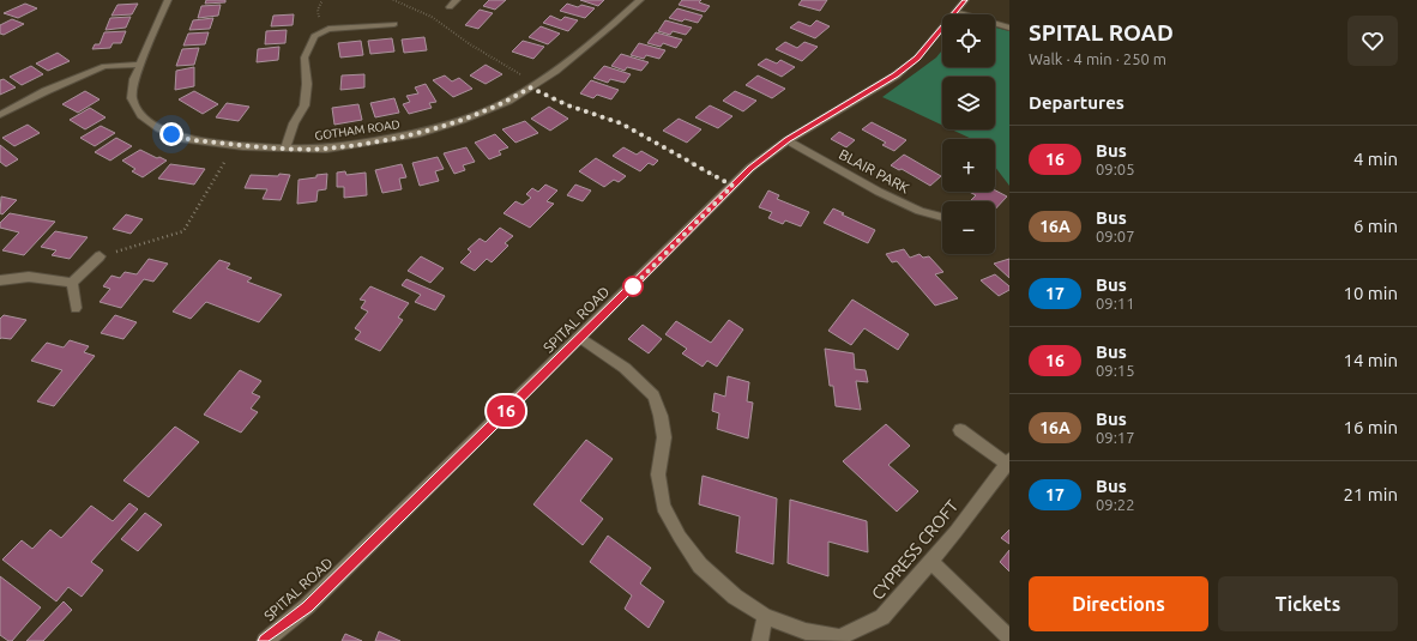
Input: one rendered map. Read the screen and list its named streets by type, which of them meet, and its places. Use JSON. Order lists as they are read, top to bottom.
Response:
{
  "streets": {
    "street": [
      "GOTHAM ROAD",
      "BLAIR PARK",
      "SPITAL ROAD",
      "CYPRESS CROFT"
    ]
  },
  "crossings": [
    ["BLAIR PARK", "SPITAL ROAD"],
    ["SPITAL ROAD", "CYPRESS CROFT"]
  ],
  "lines": ["bus line 16"],
  "page": {
    "on_map": "16",
    "heading": [
      ["SPITAL ROAD", "Walk · 4 min · 250 m"],
      "Departures"
    ],
    "map_buttons": ["+", "−"],
    "list": [
      {
        "mark": "16",
        "name": "Bus",
        "note": "09:05",
        "value": "4 min"
      },
      {
        "mark": "16A",
        "name": "Bus",
        "note": "09:07",
        "value": "6 min"
      },
      {
        "mark": "17",
        "name": "Bus",
        "note": "09:11",
        "value": "10 min"
      },
      {
        "mark": "16",
        "name": "Bus",
        "note": "09:15",
        "value": "14 min"
      },
      {
        "mark": "16A",
        "name": "Bus",
        "note": "09:17",
        "value": "16 min"
      },
      {
        "mark": "17",
        "name": "Bus",
        "note": "09:22",
        "value": "21 min"
      }
    ],
    "buttons": ["Directions", "Tickets"]
  }
}
